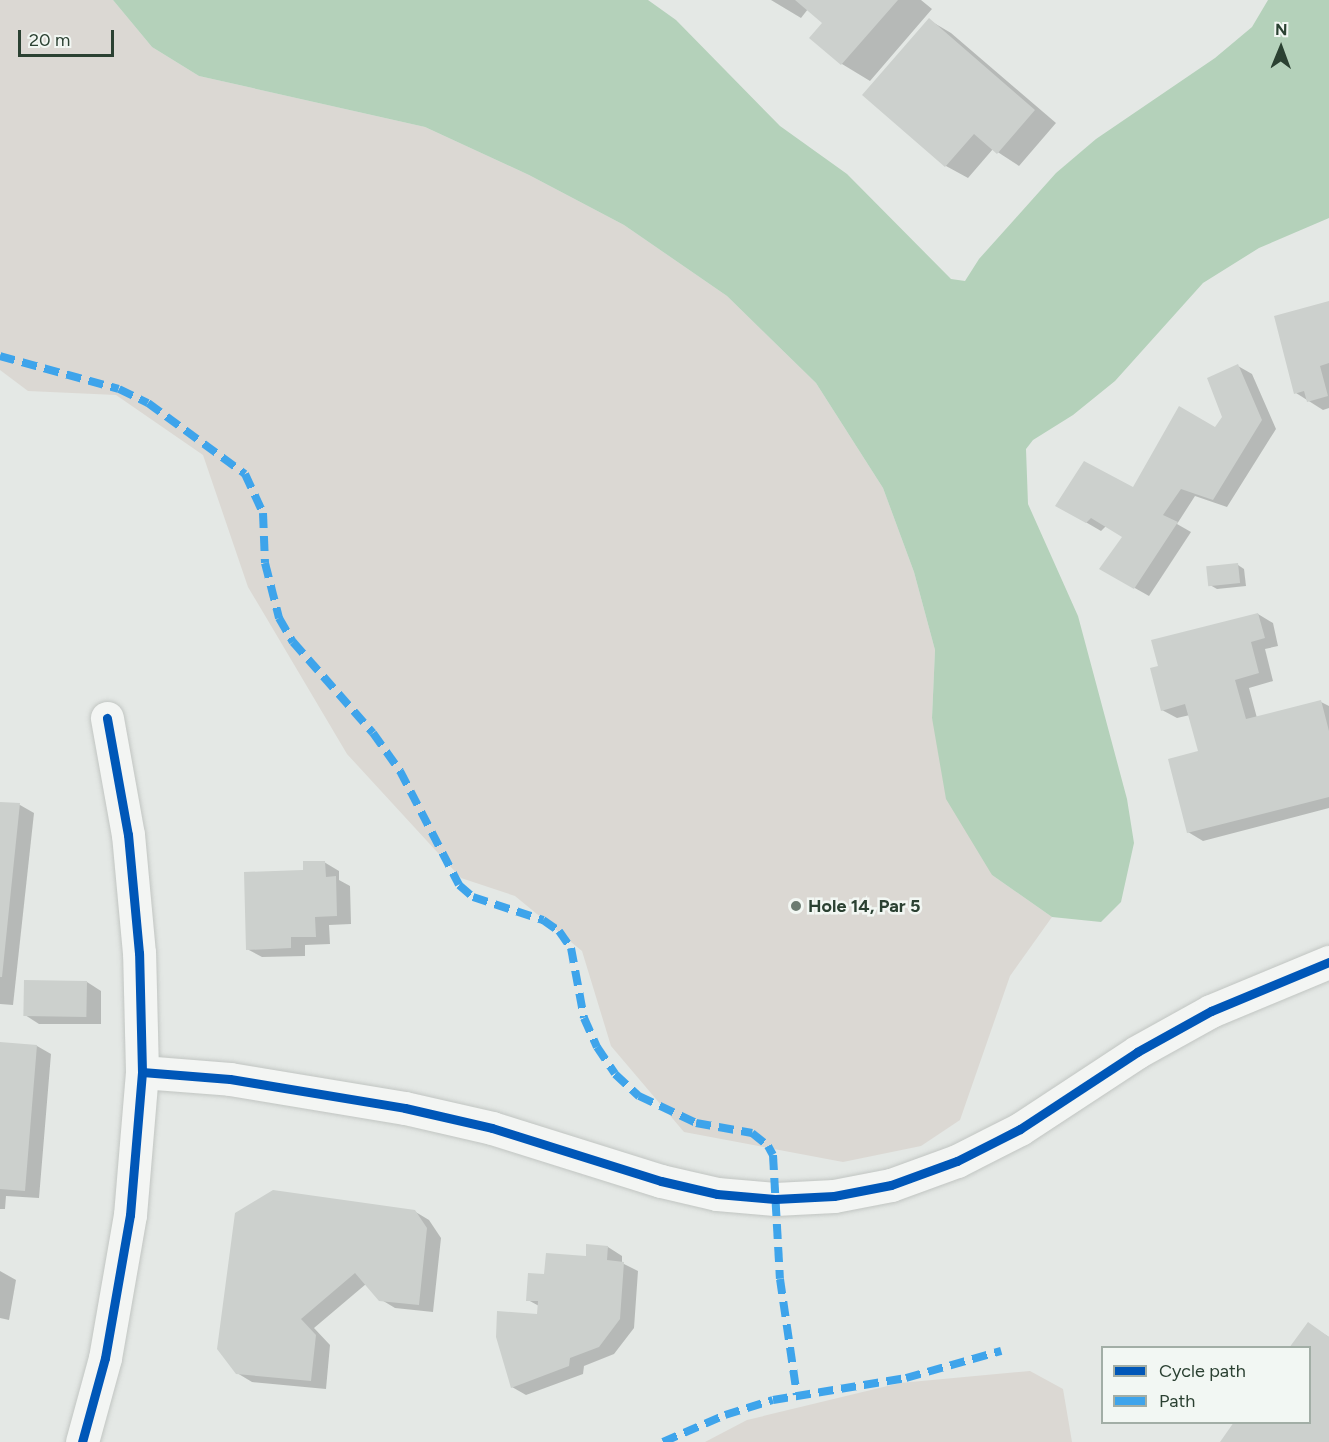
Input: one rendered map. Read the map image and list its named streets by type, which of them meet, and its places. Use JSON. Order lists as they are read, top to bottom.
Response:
{
  "places": ["Hole 14, Par 5"],
  "legend": ["Cycle path", "Path"],
  "scale_bar": "20 m",
  "north": "top"
}
